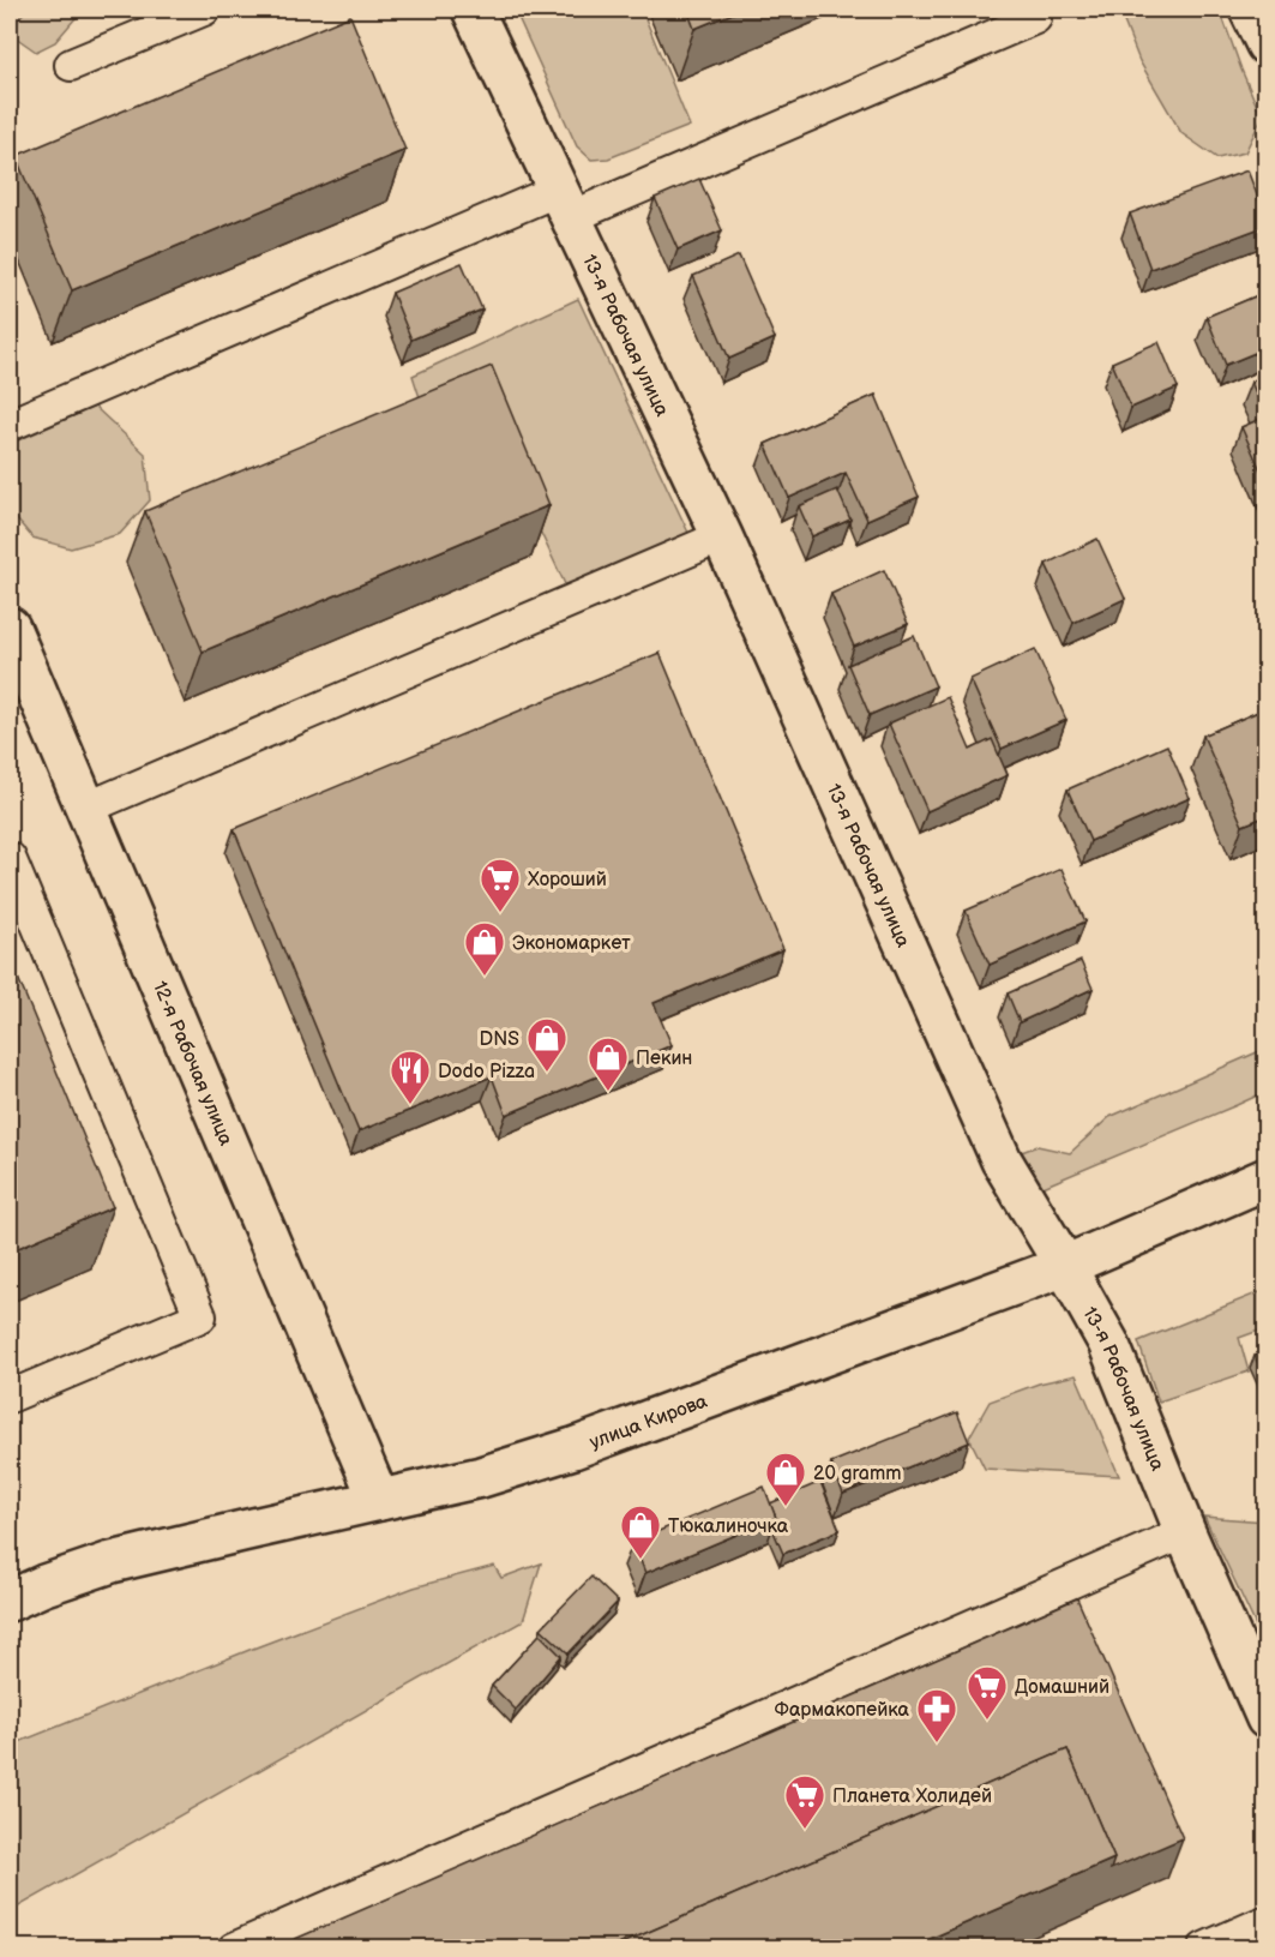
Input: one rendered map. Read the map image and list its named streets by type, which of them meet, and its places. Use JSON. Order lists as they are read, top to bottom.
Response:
{
  "streets": {
    "street": ["13-я Рабочая улица", "12-я Рабочая улица", "улица Кирова"]
  },
  "crossings": [
    ["13-я Рабочая улица", "улица Кирова"],
    ["12-я Рабочая улица", "улица Кирова"]
  ],
  "places": {
    "supermarket": ["Хороший", "Домашний", "Планета Холидей"],
    "shop": [
      "Экономаркет",
      "DNS",
      "Пекин",
      "20 gramm",
      "Тюкалиночка"
    ],
    "restaurant": ["Dodo Pizza"],
    "pharmacy": ["Фармакопейка"]
  }
}
